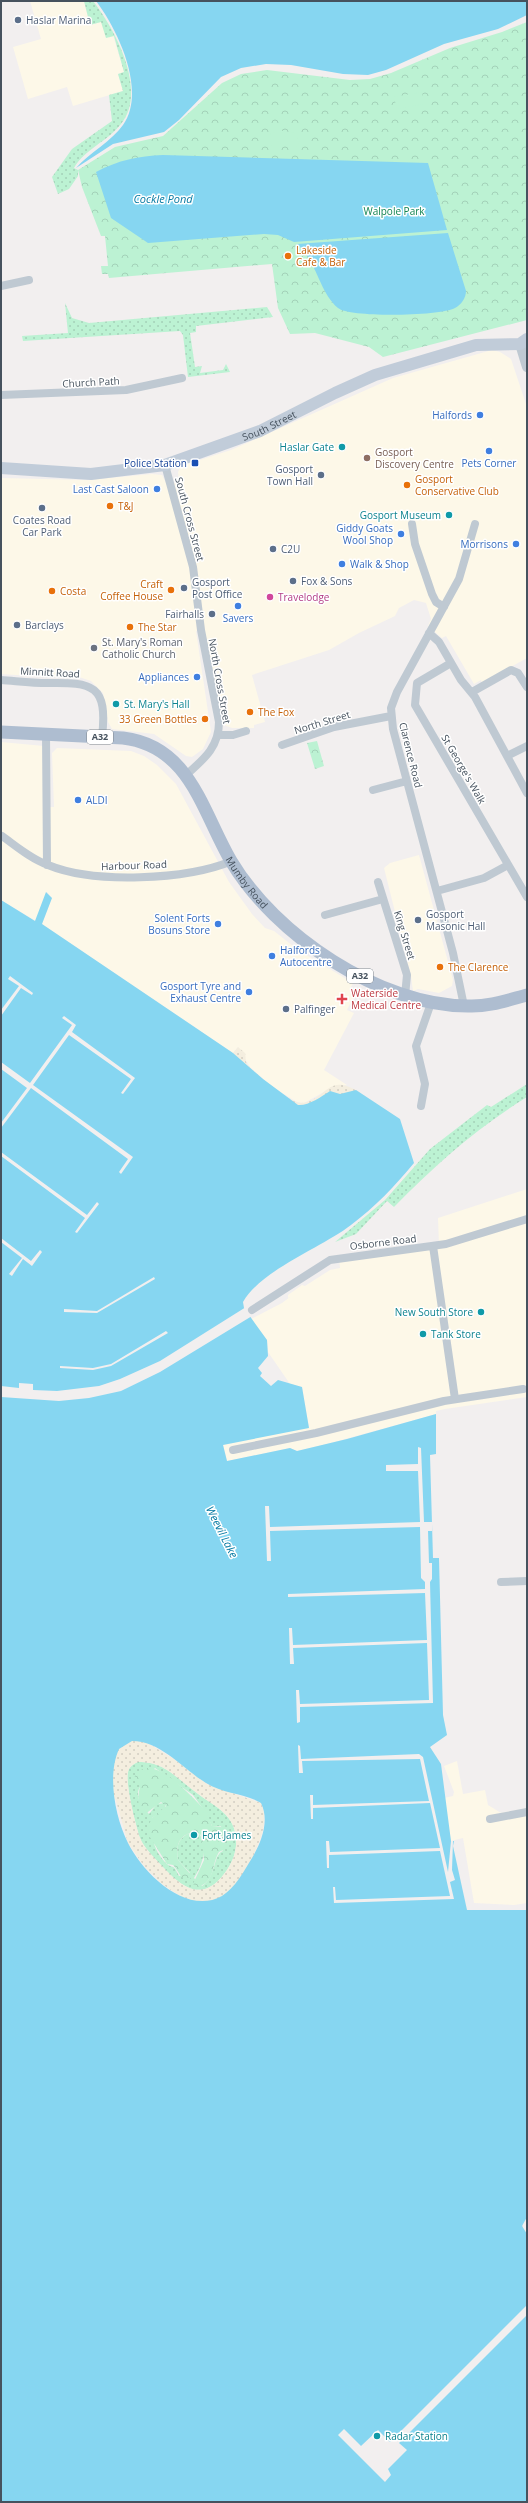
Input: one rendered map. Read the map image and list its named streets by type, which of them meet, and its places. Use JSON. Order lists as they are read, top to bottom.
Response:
{
  "streets": {
    "main road": ["South Street", "A32", "Mumby Road"],
    "street": [
      "Church Path",
      "South Cross Street",
      "Minnitt Road",
      "North Cross Street",
      "North Street",
      "Clarence Road",
      "St George's Walk",
      "Harbour Road",
      "King Street",
      "Osborne Road"
    ]
  },
  "crossings": [
    ["South Street", "South Cross Street"],
    ["South Cross Street", "North Cross Street"],
    ["Minnitt Road", "Mumby Road"],
    ["North Cross Street", "Mumby Road"],
    ["North Street", "Clarence Road"],
    ["Clarence Road", "Mumby Road"],
    ["Harbour Road", "Mumby Road"],
    ["Mumby Road", "King Street"]
  ],
  "water": ["Cockle Pond", "Weevil Lake"],
  "parks": ["Walpole Park"],
  "places": {
    "other": [
      "Haslar Marina",
      "Lakeside Cafe & Bar",
      "Halfords",
      "Haslar Gate",
      "Pets Corner",
      "Gosport Discovery Centre",
      "Gosport Town Hall",
      "Gosport Conservative Club",
      "Last Cast Saloon",
      "T&J",
      "Coates Road Car Park",
      "Gosport Museum",
      "Giddy Goats Wool Shop",
      "Morrisons",
      "C2U",
      "Walk & Shop",
      "Fox & Sons",
      "Gosport Post Office",
      "Craft Coffee House",
      "Costa",
      "Travelodge",
      "Savers",
      "Fairhalls",
      "Barclays",
      "The Star",
      "St. Mary's Roman Catholic Church",
      "Appliances",
      "St. Mary's Hall",
      "The Fox",
      "33 Green Bottles",
      "ALDI",
      "Gosport Masonic Hall",
      "Solent Forts Bosuns Store",
      "Halfords Autocentre",
      "The Clarence",
      "Gosport Tyre and Exhaust Centre",
      "Palfinger",
      "New South Store",
      "Tank Store",
      "Fort James",
      "Radar Station"
    ],
    "transit": ["Police Station"],
    "health": ["Waterside Medical Centre"]
  }
}
